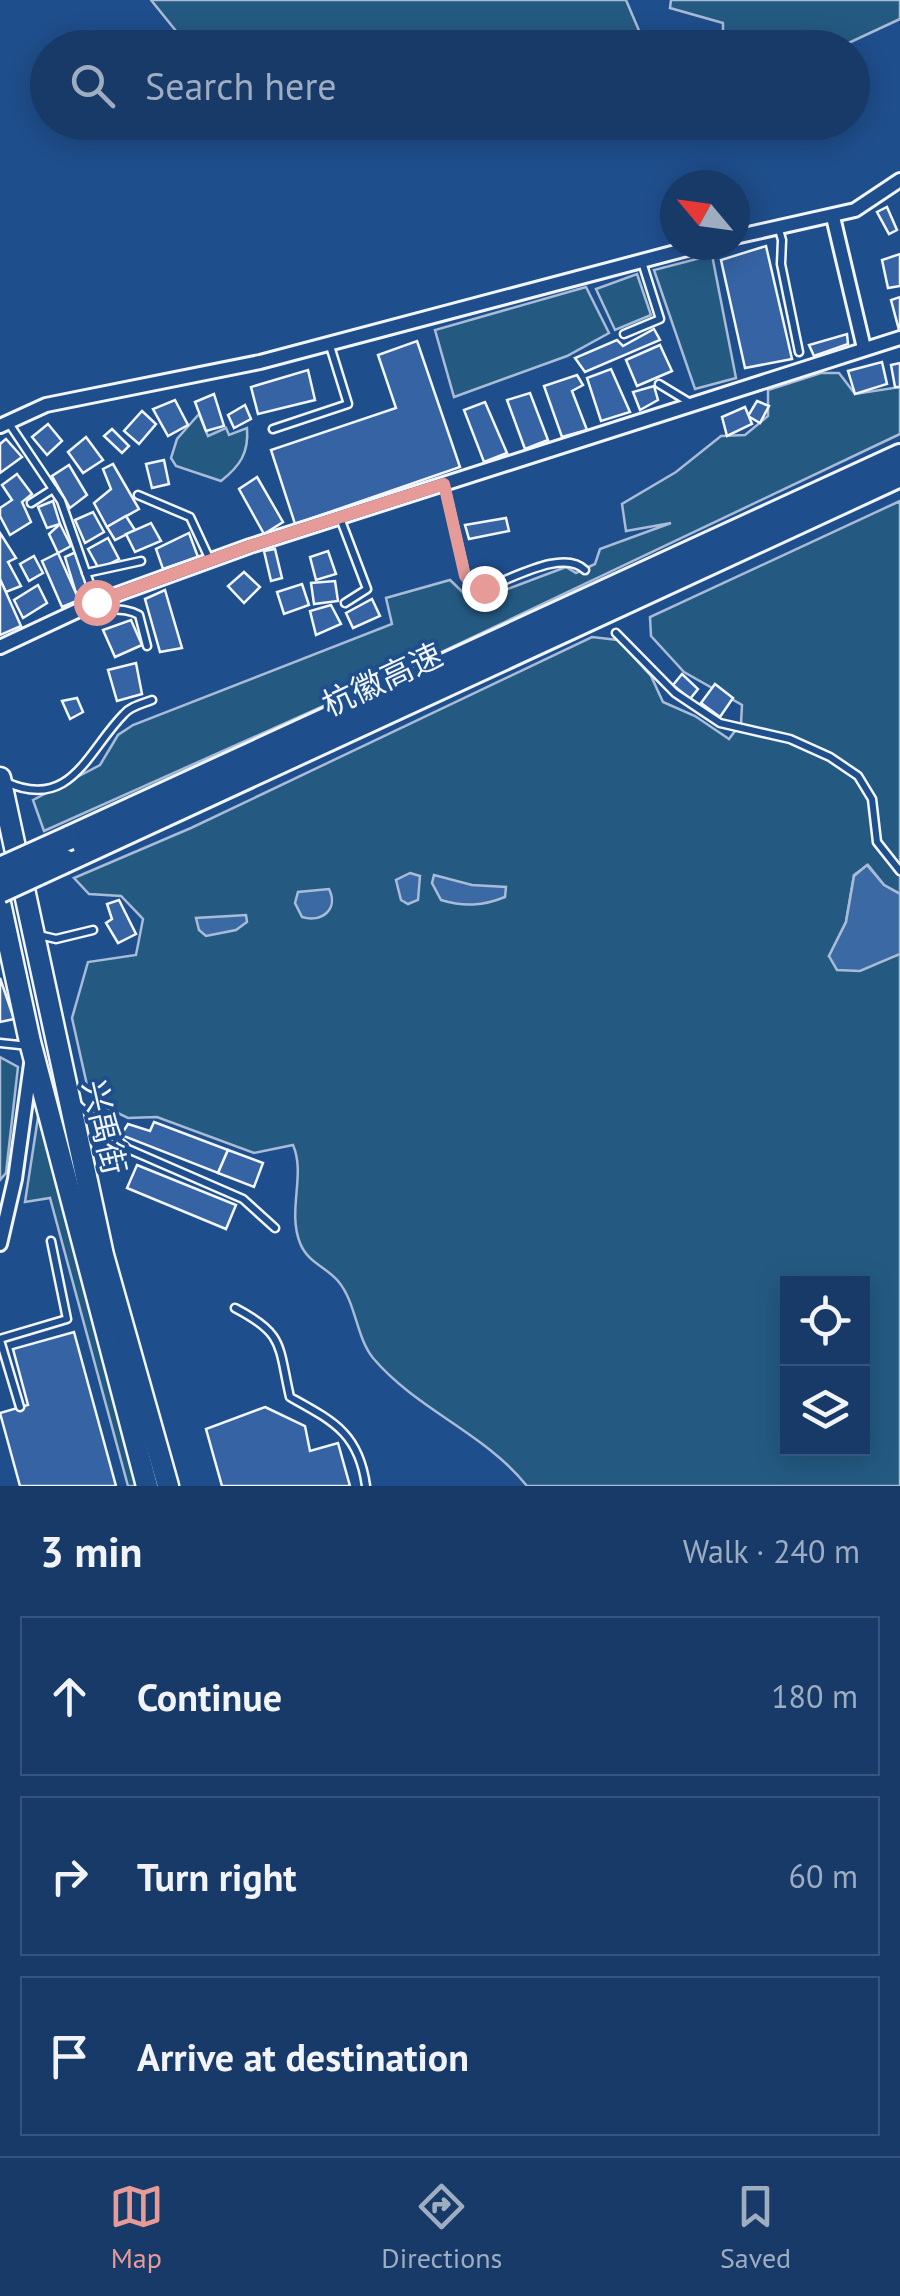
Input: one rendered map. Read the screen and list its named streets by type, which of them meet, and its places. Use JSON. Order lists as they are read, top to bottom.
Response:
{
  "streets": {
    "highway": ["杭徽高速"],
    "main road": ["兴禹街"]
  },
  "north": "top left",
  "page": {
    "search": "Search here",
    "heading": ["3 min", "Walk · 240 m"],
    "list": [
      ["Continue", "180 m"],
      ["Turn right", "60 m"],
      "Arrive at destination"
    ],
    "nav": ["Map", "Directions", "Saved"]
  }
}
